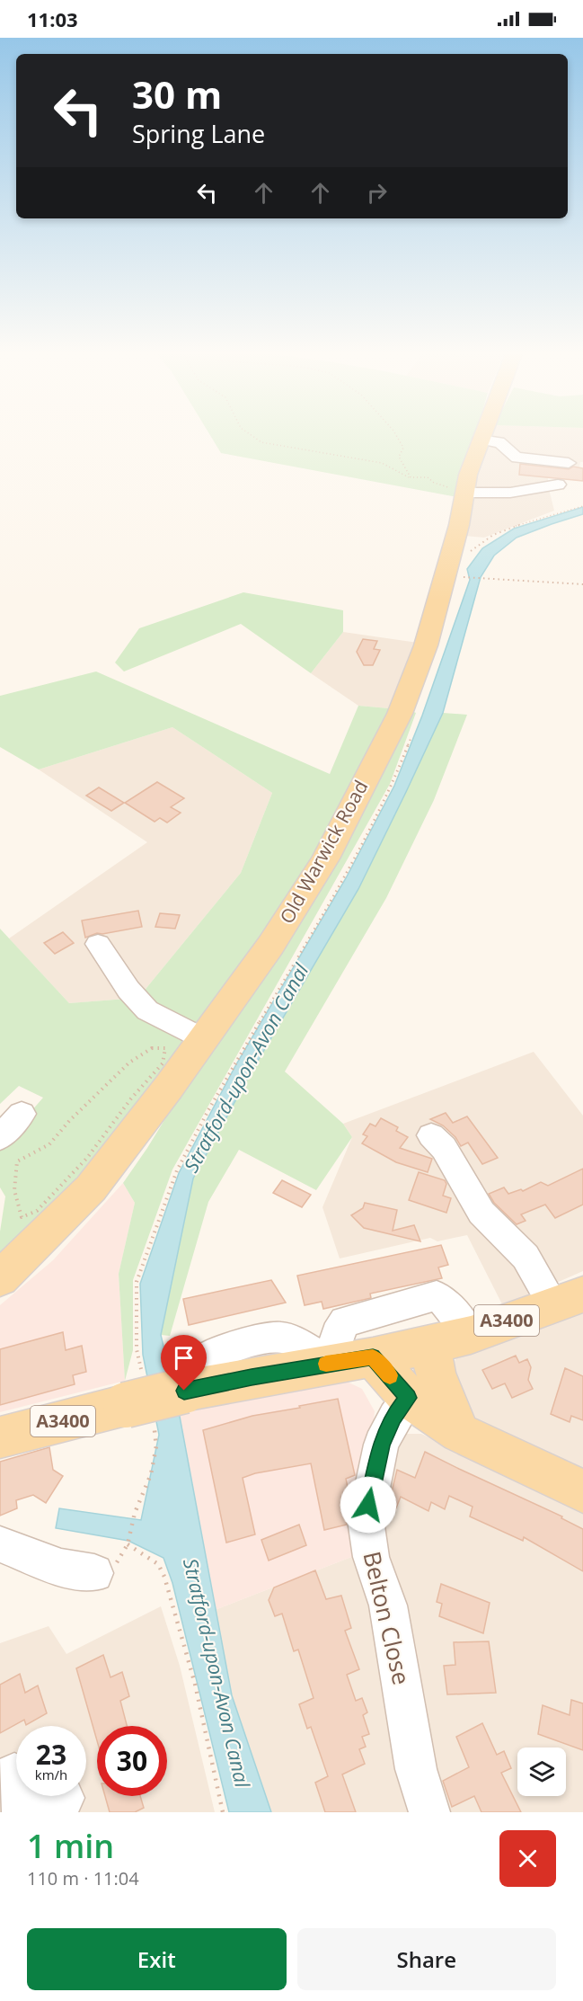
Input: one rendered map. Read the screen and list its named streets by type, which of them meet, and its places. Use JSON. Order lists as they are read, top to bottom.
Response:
{
  "streets": {
    "main road": ["Old Warwick Road", "A3400"],
    "street": ["Belton Close"]
  },
  "water": ["Stratford-upon-Avon Canal"],
  "page": {
    "status": "11:03",
    "turn": ["30 m", "Spring Lane"],
    "speed": "23 km/h",
    "limit": "30",
    "heading": ["1 min", "110 m · 11:04"],
    "buttons": ["Exit", "Share"]
  }
}
